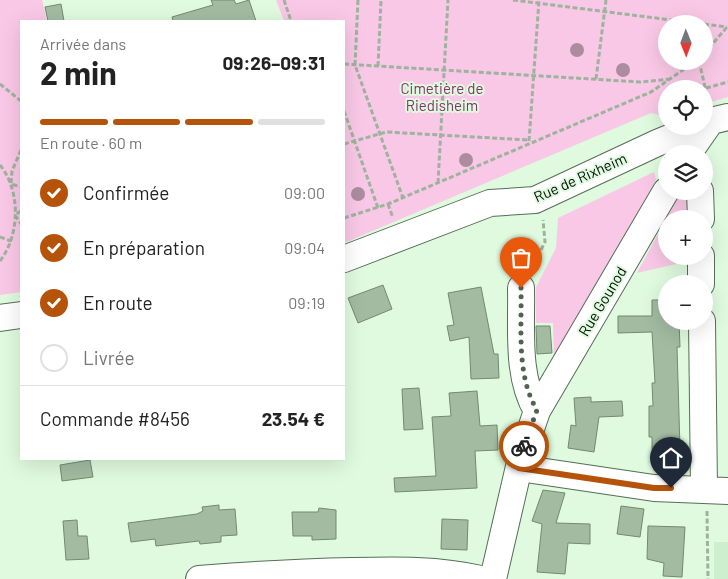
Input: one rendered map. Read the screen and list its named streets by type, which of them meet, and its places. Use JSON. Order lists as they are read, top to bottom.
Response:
{
  "streets": {
    "street": ["Rue de Rixheim", "Rue Gounod"]
  },
  "parks": ["Cimetière de Riedisheim"],
  "north": "bottom",
  "page": {
    "map_buttons": ["+", "−"],
    "heading": ["2 min", "Arrivée dans", "09:26–09:31"],
    "panel": ["Commande #8456", "23.54 €"],
    "bar": "En route · 60 m",
    "list": [
      ["Confirmée", "09:00"],
      ["En préparation", "09:04"],
      ["En route", "09:19"],
      "Livrée"
    ]
  }
}
